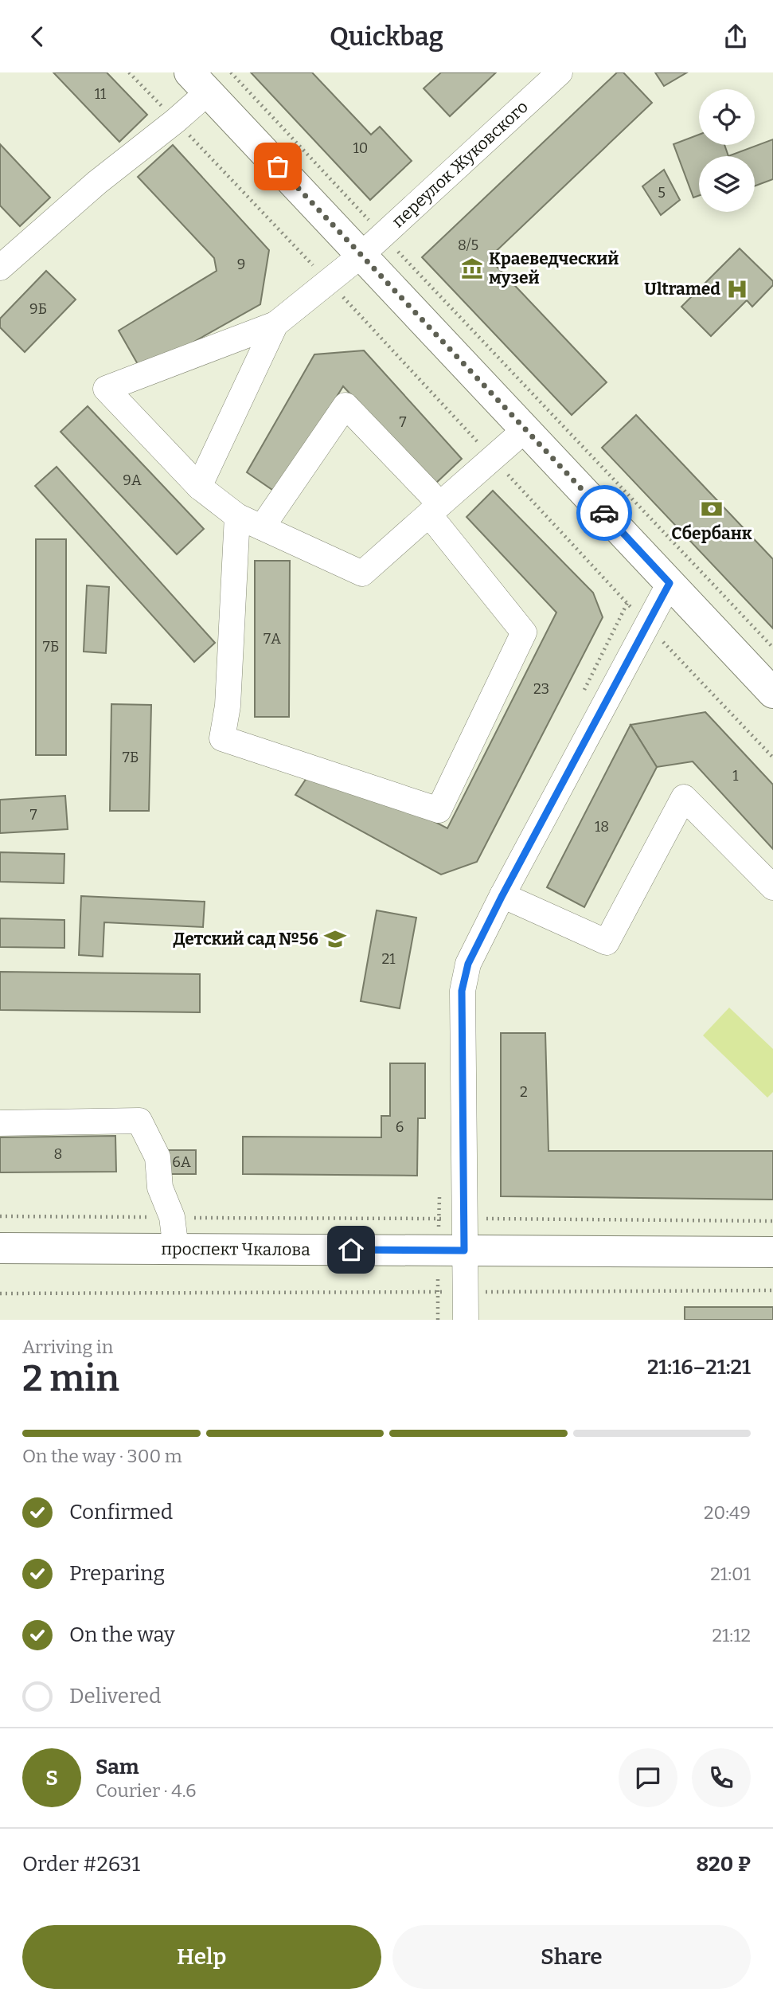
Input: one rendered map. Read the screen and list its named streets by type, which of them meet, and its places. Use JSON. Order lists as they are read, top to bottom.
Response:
{
  "streets": {
    "main road": ["проспект Чкалова"],
    "street": ["переулок Жуковского"]
  },
  "places": {
    "museum": ["Краеведческий музей"],
    "hospital": ["Ultramed"],
    "bank": ["Сбербанк"],
    "school or university": ["Детский сад №56"]
  },
  "house_numbers": [
    "11",
    "10",
    "5",
    "8/5",
    "9",
    "9Б",
    "7",
    "9А",
    "7А",
    "7Б",
    "23",
    "7Б",
    "1",
    "7",
    "18",
    "21",
    "2",
    "6",
    "8",
    "6А"
  ],
  "page": {
    "header": "Quickbag",
    "heading": ["2 min", "Arriving in", "21:16–21:21"],
    "panel": [
      "Sam",
      "Courier · 4.6",
      "Order #2631",
      "820 ₽"
    ],
    "bar": "On the way · 300 m",
    "list": [
      ["Confirmed", "20:49"],
      ["Preparing", "21:01"],
      ["On the way", "21:12"],
      "Delivered"
    ],
    "round": "S",
    "buttons": ["Help", "Share"]
  }
}
